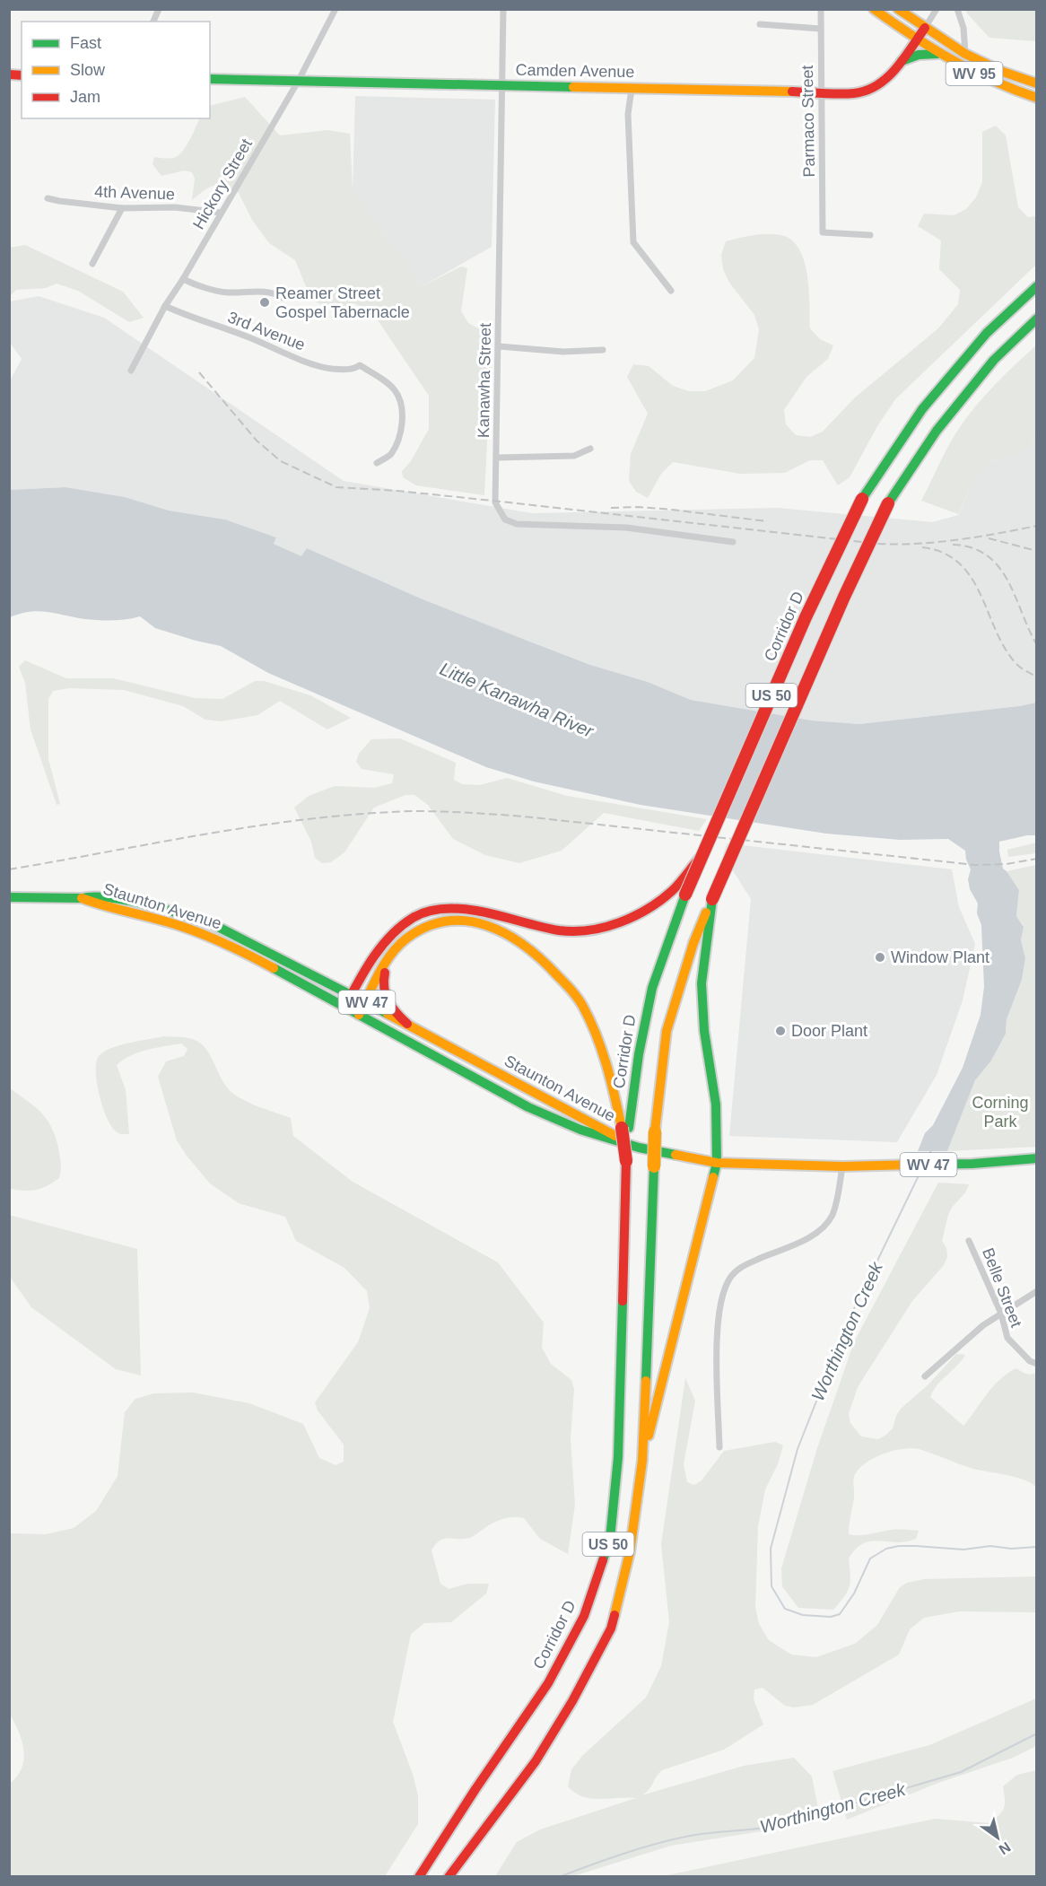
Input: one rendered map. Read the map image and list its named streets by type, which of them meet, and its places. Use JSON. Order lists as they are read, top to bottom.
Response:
{
  "streets": {
    "main road": [
      "Camden Avenue",
      "WV 95",
      "Corridor D",
      "US 50",
      "Staunton Avenue",
      "WV 47"
    ],
    "street": [
      "Parmaco Street",
      "Hickory Street",
      "4th Avenue",
      "3rd Avenue",
      "Kanawha Street",
      "Belle Street"
    ]
  },
  "crossings": [
    ["Camden Avenue", "WV 95"],
    ["Camden Avenue", "Parmaco Street"],
    ["Camden Avenue", "Hickory Street"],
    ["Camden Avenue", "Kanawha Street"],
    ["Hickory Street", "4th Avenue"],
    ["Hickory Street", "3rd Avenue"],
    ["Staunton Avenue", "WV 47"]
  ],
  "water": ["Little Kanawha River", "Worthington Creek"],
  "parks": ["Corning Park"],
  "places": ["Reamer Street Gospel Tabernacle", "Window Plant", "Door Plant"],
  "legend": ["Fast", "Slow", "Jam"],
  "north": "bottom right"
}
